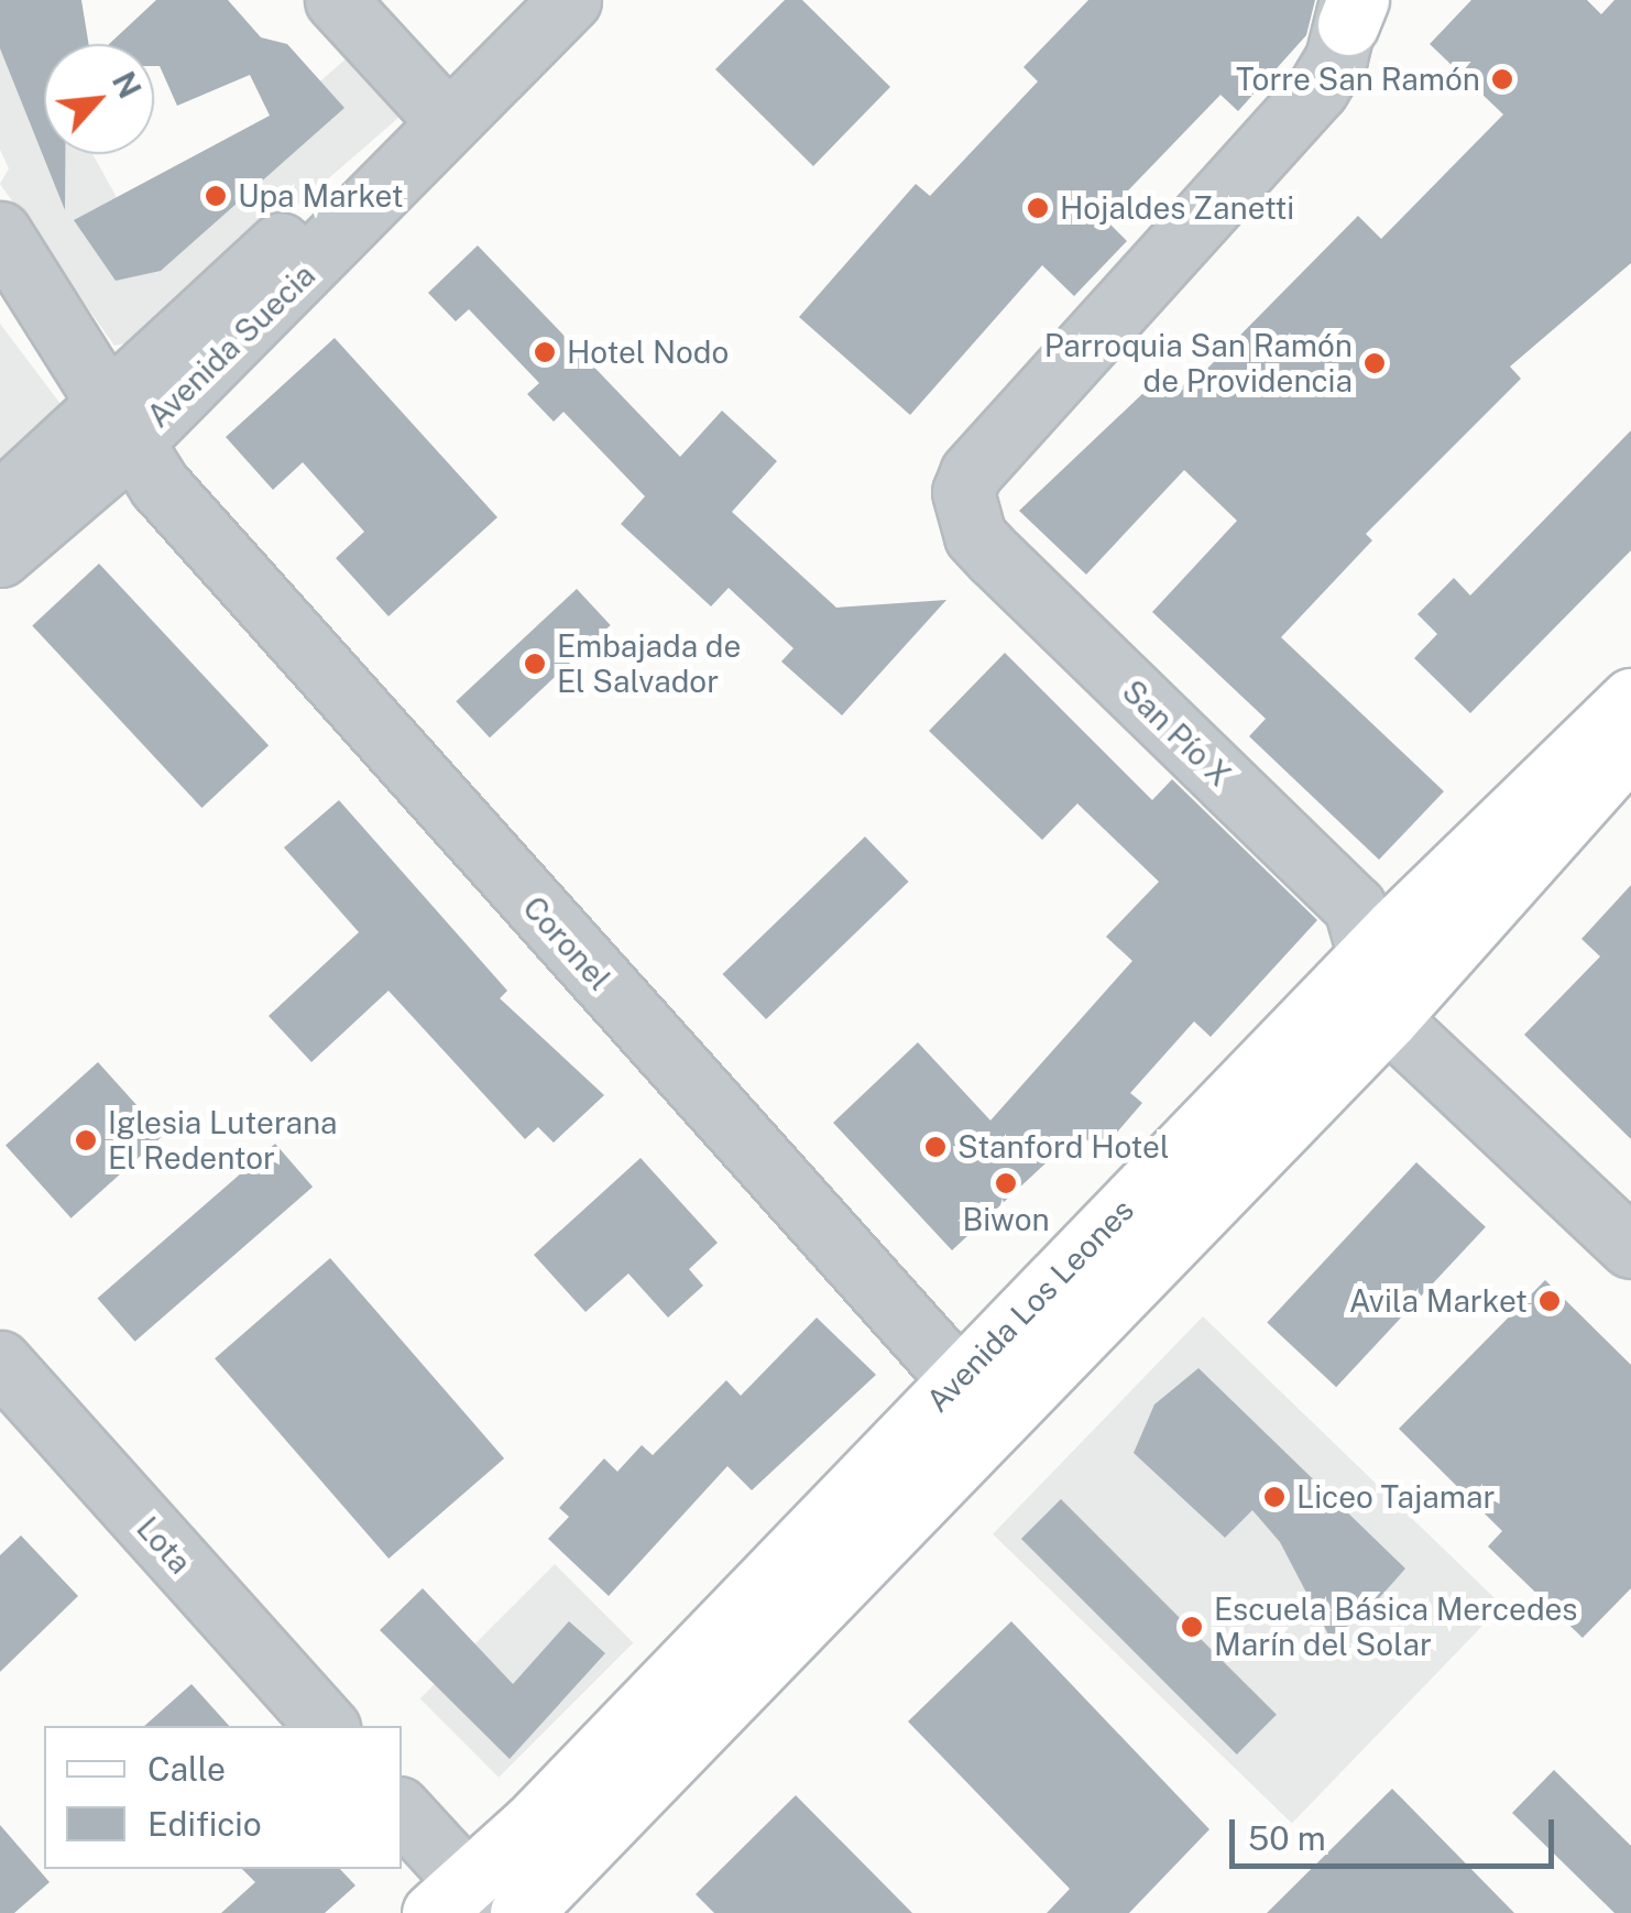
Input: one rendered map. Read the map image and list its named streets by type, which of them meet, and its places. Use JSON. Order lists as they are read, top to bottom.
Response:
{
  "streets": {
    "main road": ["Avenida Los Leones"],
    "street": [
      "Avenida Suecia",
      "San Pío X",
      "Coronel",
      "Lota"
    ]
  },
  "crossings": [
    ["Avenida Suecia", "Coronel"],
    ["San Pío X", "Avenida Los Leones"],
    ["Coronel", "Avenida Los Leones"]
  ],
  "places": [
    "Torre San Ramón",
    "Upa Market",
    "Hojaldes Zanetti",
    "Hotel Nodo",
    "Parroquia San Ramón de Providencia",
    "Embajada de El Salvador",
    "Iglesia Luterana El Redentor",
    "Stanford Hotel",
    "Biwon",
    "Avila Market",
    "Liceo Tajamar",
    "Escuela Básica Mercedes Marín del Solar"
  ],
  "legend": ["Calle", "Edificio"],
  "scale_bar": "50 m",
  "north": "top right"
}
